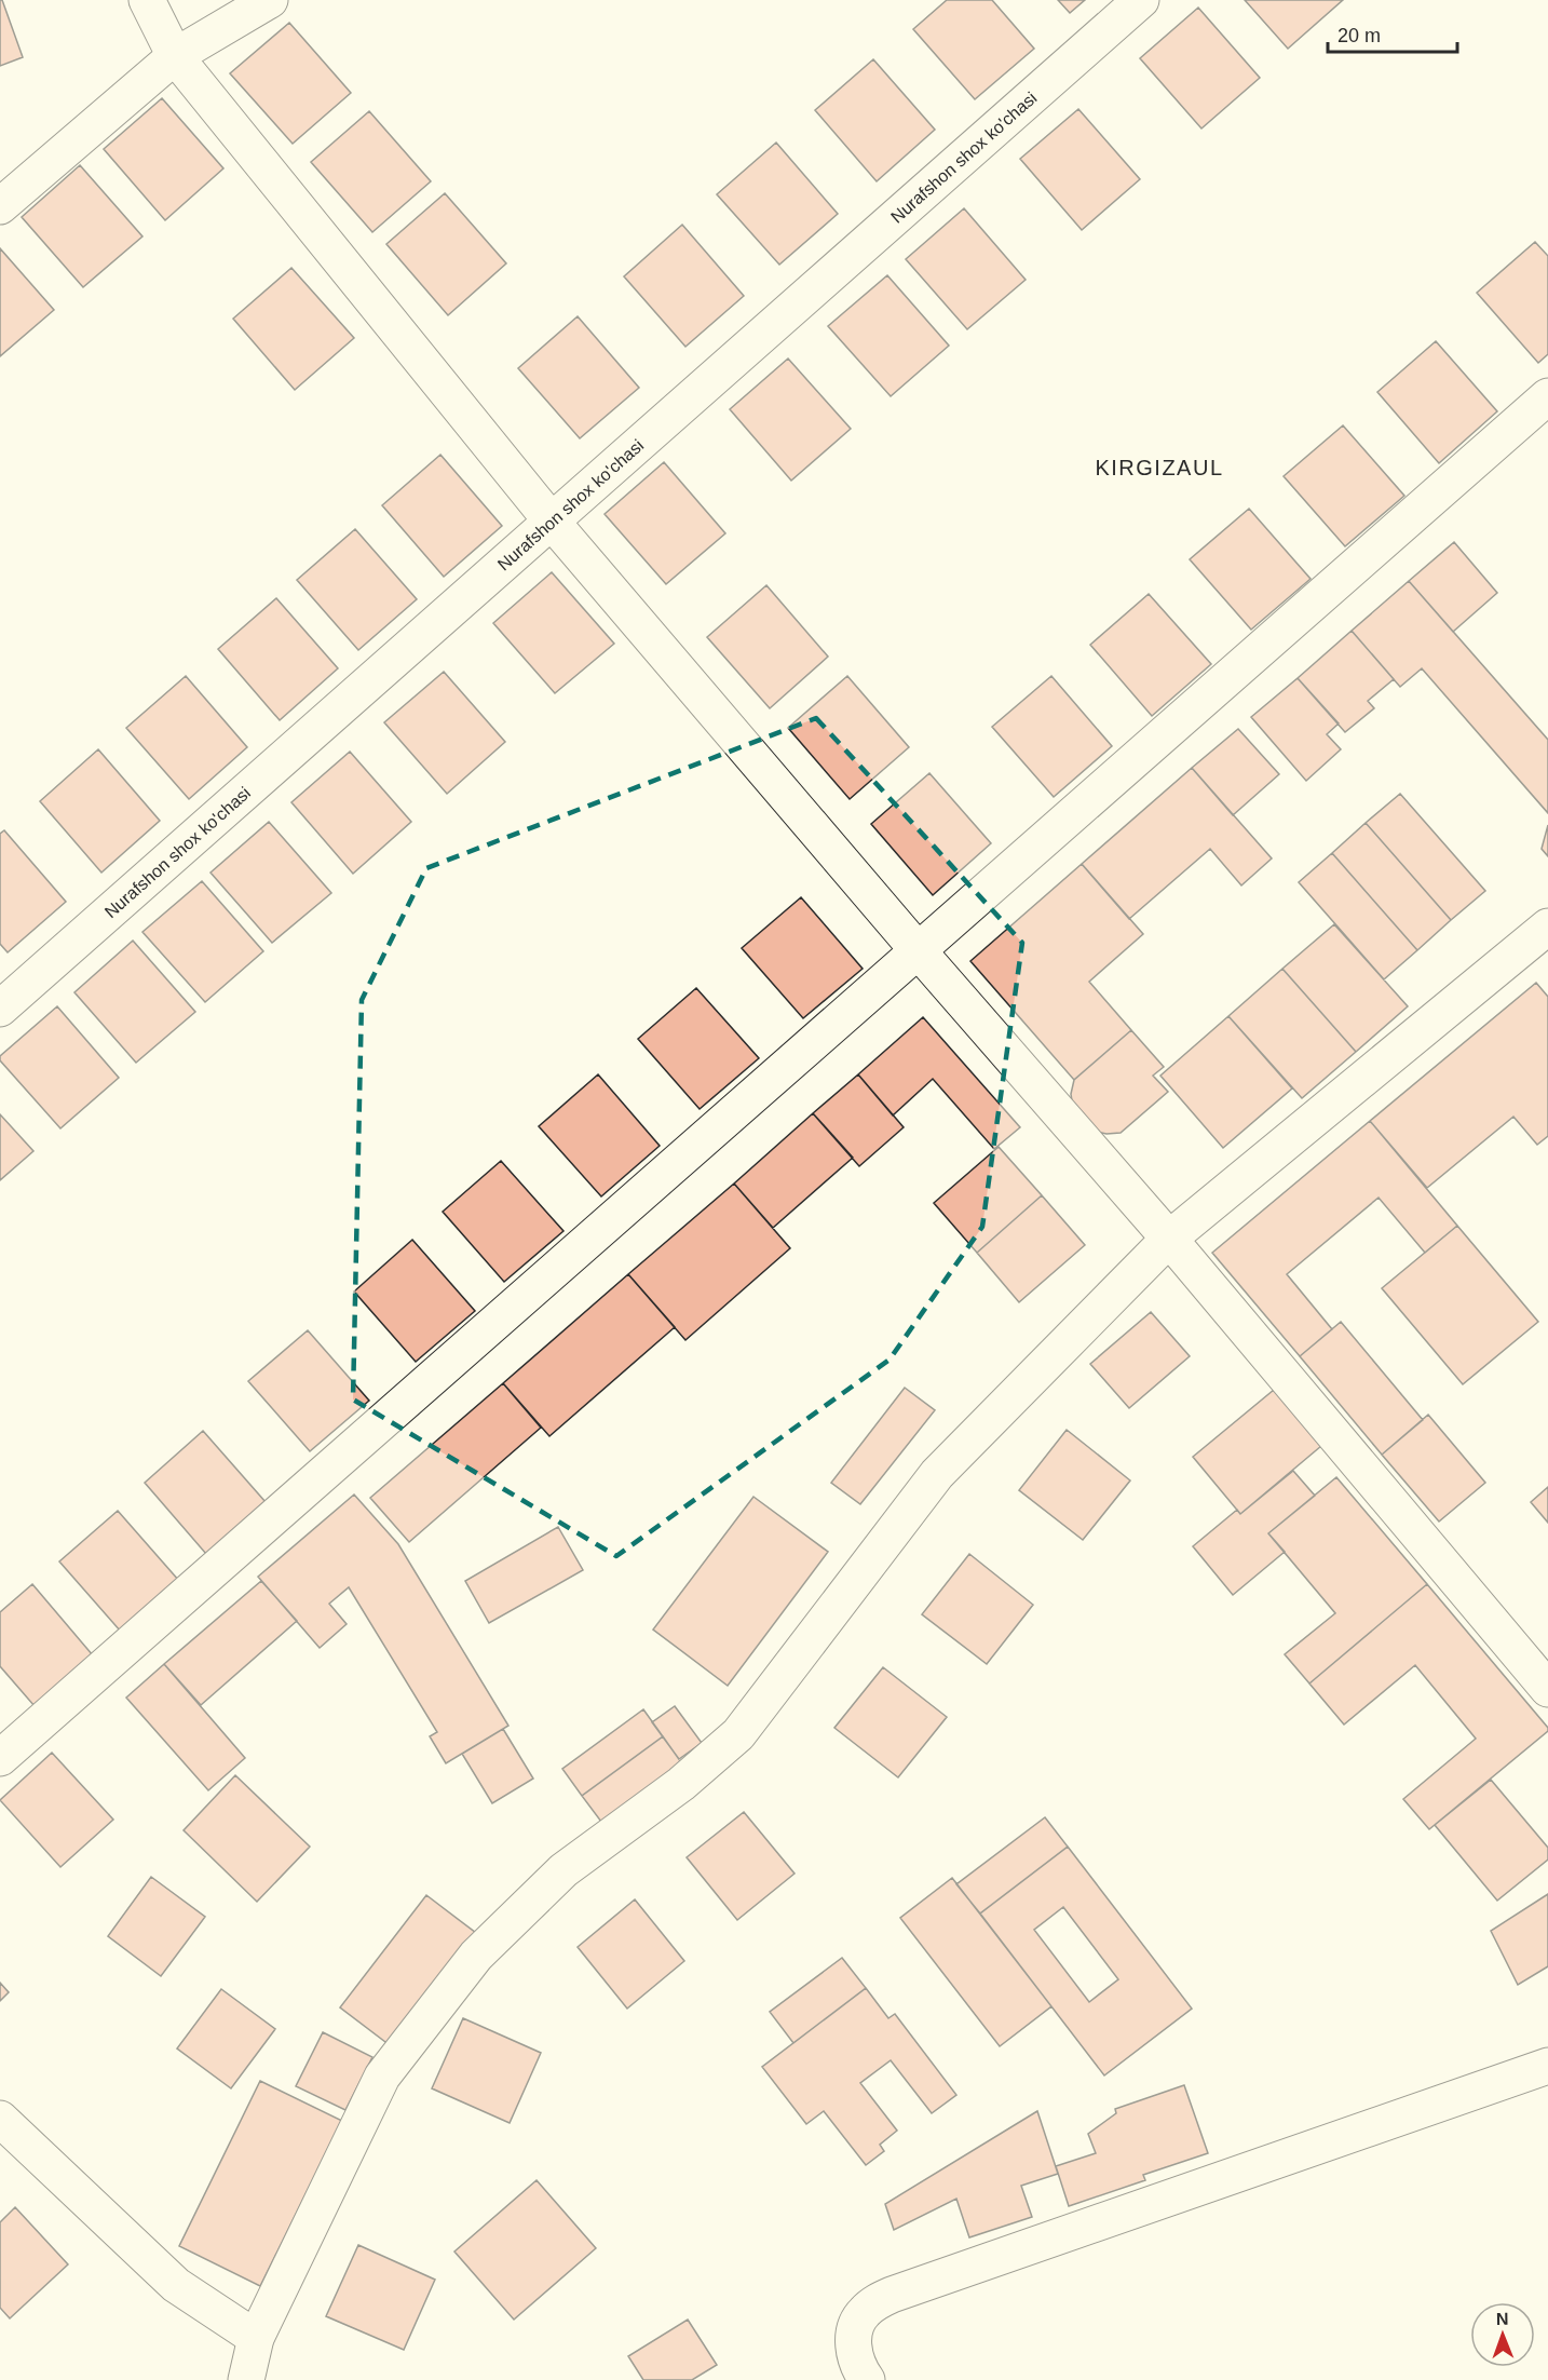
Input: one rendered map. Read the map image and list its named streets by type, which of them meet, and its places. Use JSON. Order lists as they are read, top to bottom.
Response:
{
  "streets": {
    "street": ["Nurafshon shox ko'chasi"]
  },
  "districts": ["KIRGIZAUL"],
  "scale_bar": "20 m",
  "north": "top"
}
